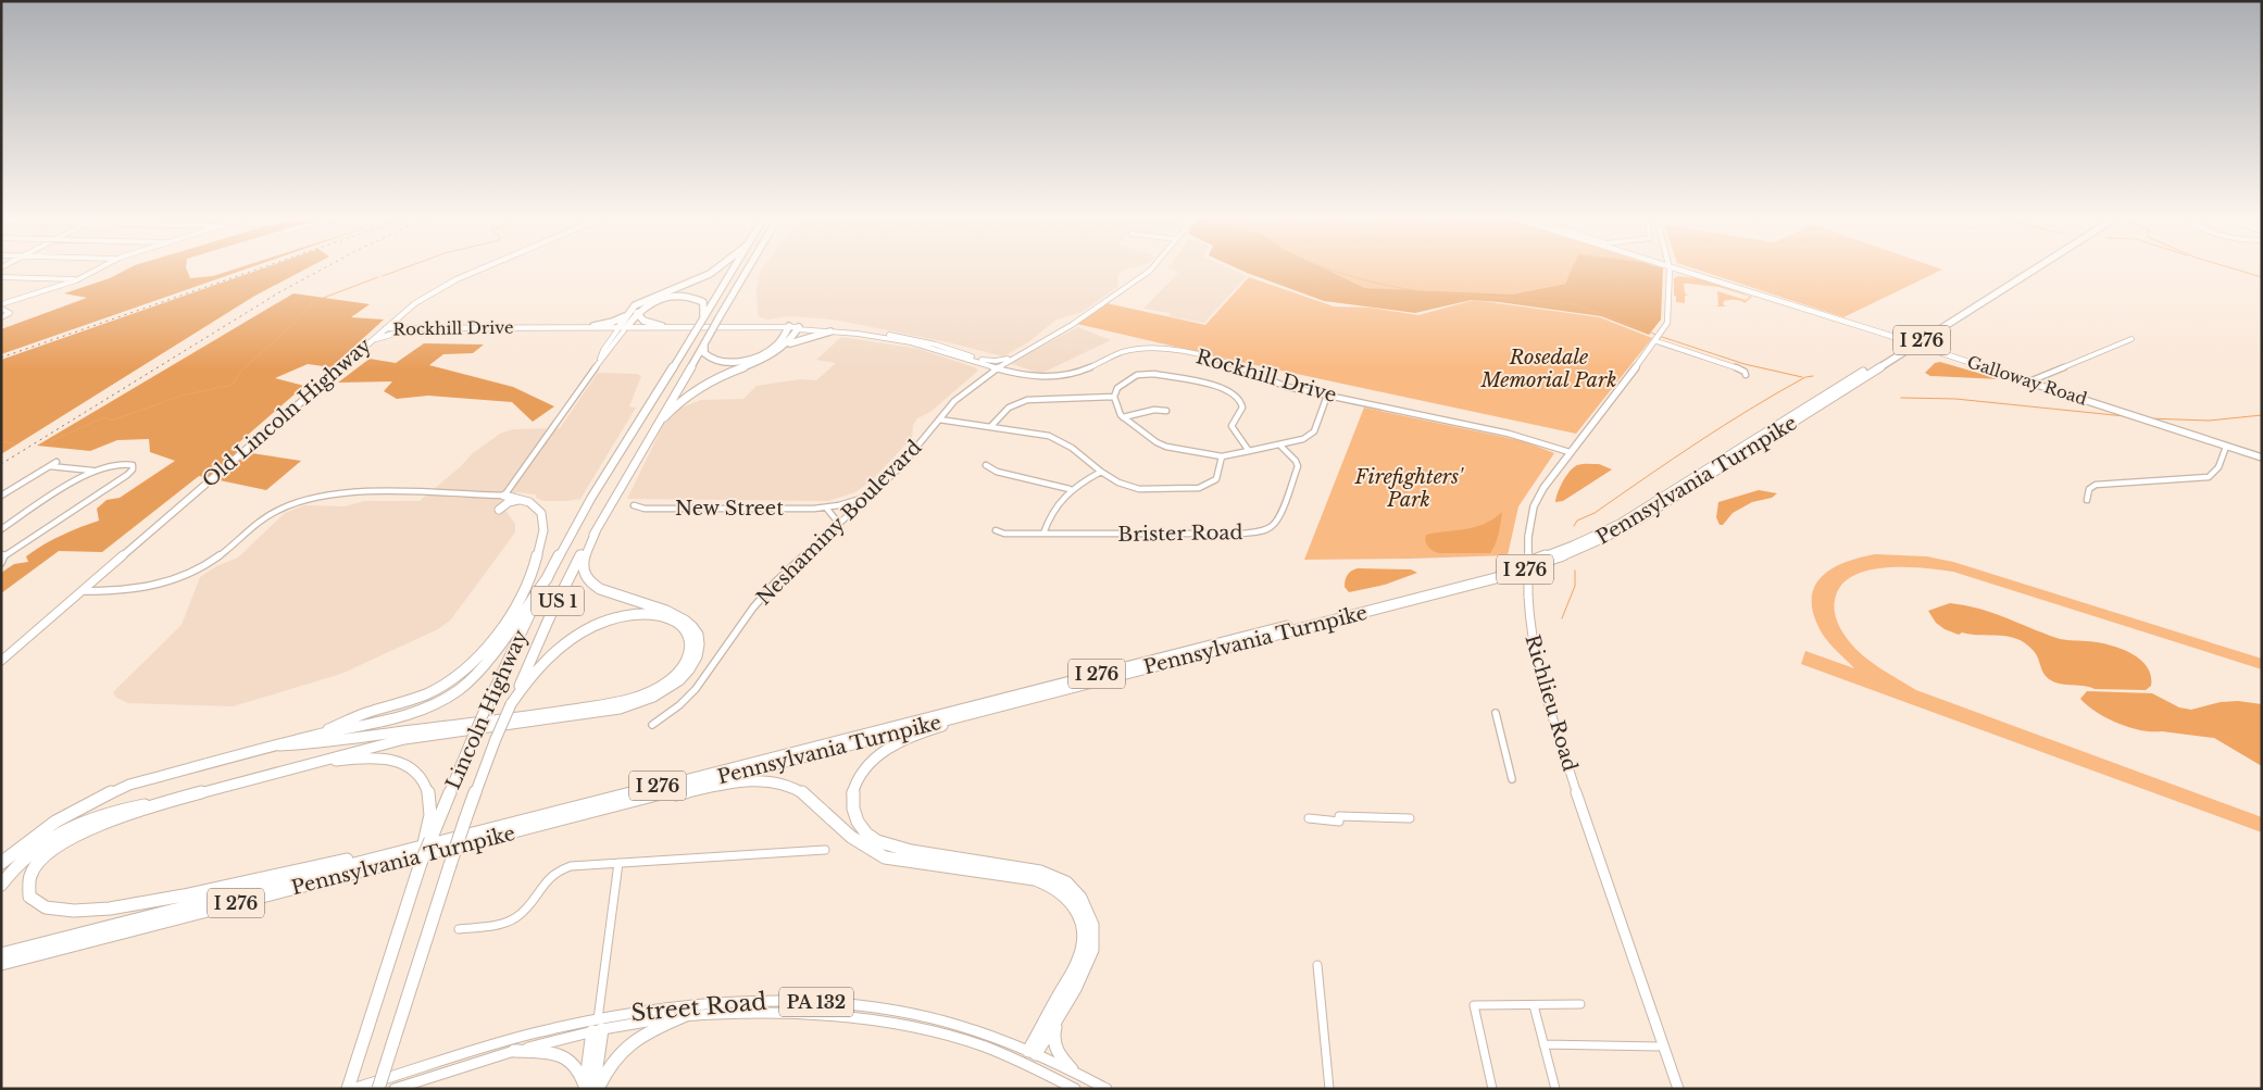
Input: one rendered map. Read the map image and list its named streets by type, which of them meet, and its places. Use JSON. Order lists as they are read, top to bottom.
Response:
{
  "streets": {
    "highway": [
      "I 276",
      "Pennsylvania Turnpike",
      "US 1",
      "Lincoln Highway"
    ],
    "main road": [
      "Rockhill Drive",
      "Galloway Road",
      "Old Lincoln Highway",
      "Richlieu Road",
      "PA 132",
      "Street Road"
    ],
    "street": ["New Street", "Neshaminy Boulevard", "Brister Road"]
  },
  "crossings": [
    ["Rockhill Drive", "Old Lincoln Highway"],
    ["Rockhill Drive", "Neshaminy Boulevard"],
    ["Rockhill Drive", "Richlieu Road"],
    ["Galloway Road", "Richlieu Road"],
    ["Pennsylvania Turnpike", "Lincoln Highway"],
    ["New Street", "Neshaminy Boulevard"]
  ],
  "parks": ["Rosedale Memorial Park", "Firefighters' Park"]
}
